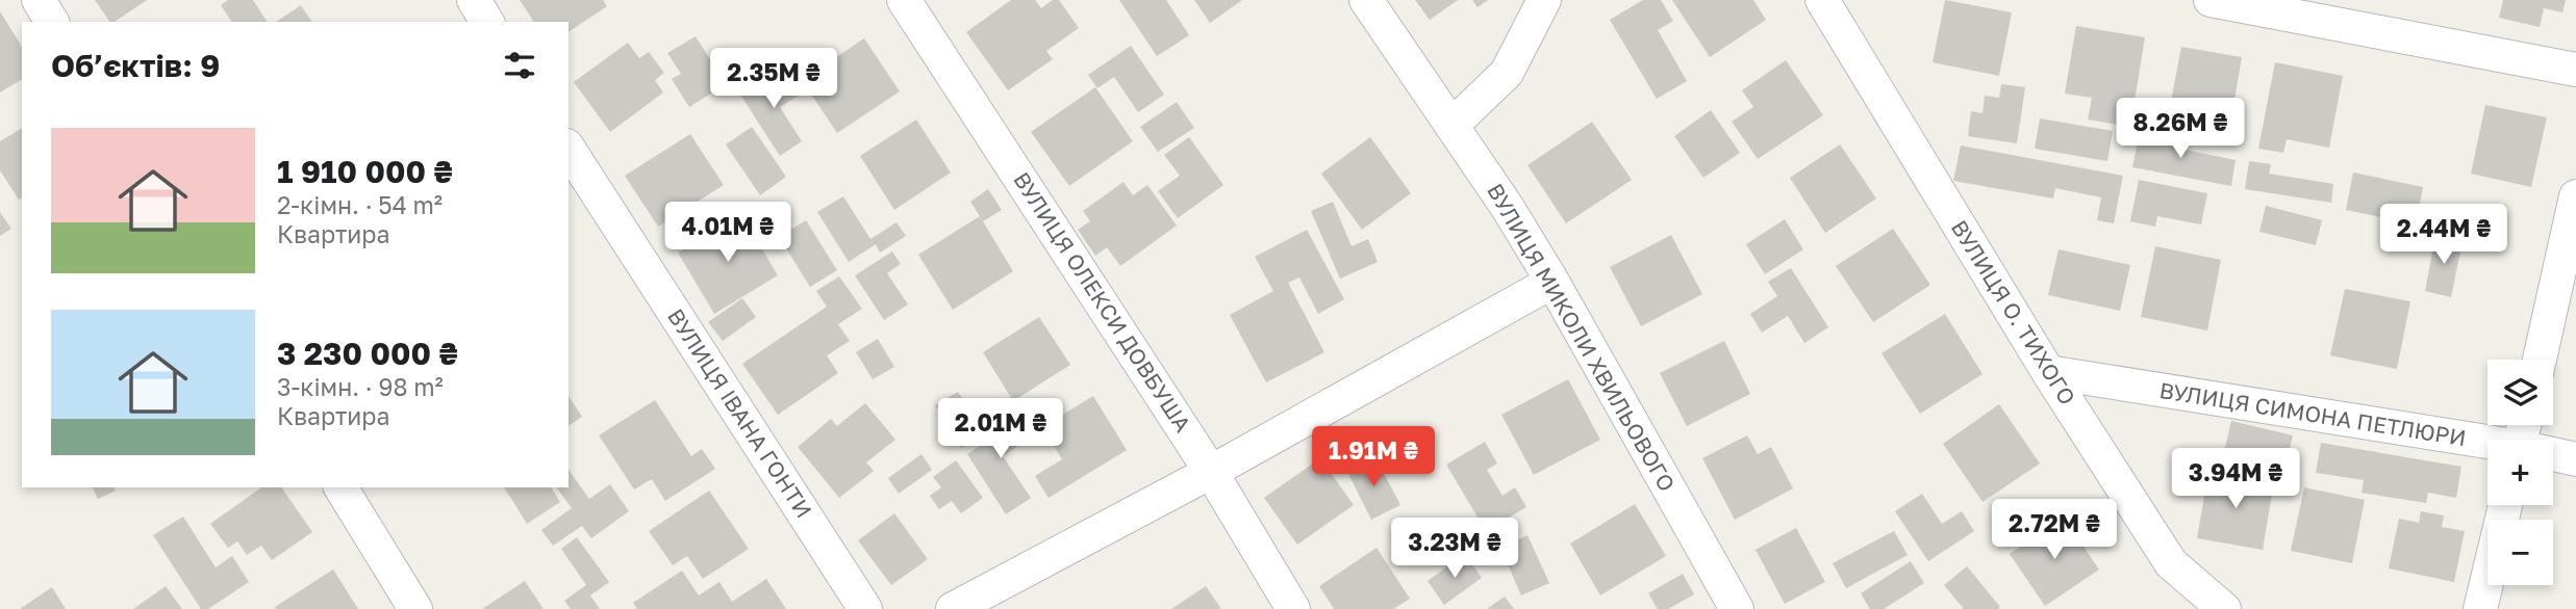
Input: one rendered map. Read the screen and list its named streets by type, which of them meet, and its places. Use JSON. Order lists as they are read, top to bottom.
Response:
{
  "streets": {
    "street": [
      "ВУЛИЦЯ ОЛЕКСИ ДОВБУША",
      "ВУЛИЦЯ О. ТИХОГО",
      "ВУЛИЦЯ МИКОЛИ ХВИЛЬОВОГО",
      "ВУЛИЦЯ ІВАНА ГОНТИ",
      "ВУЛИЦЯ СИМОНА ПЕТЛЮРИ"
    ]
  },
  "crossings": [
    ["ВУЛИЦЯ О. ТИХОГО", "ВУЛИЦЯ СИМОНА ПЕТЛЮРИ"]
  ],
  "page": {
    "heading": "Об’єктів: 9",
    "price": [
      "2.35M ₴",
      "8.26M ₴",
      "4.01M ₴",
      "2.44M ₴",
      "2.01M ₴",
      "1.91M ₴",
      "3.94M ₴",
      "2.72M ₴",
      "3.23M ₴"
    ],
    "list": [
      {
        "name": "1 910 000 ₴",
        "note": "2-кімн. · 54 m² · Квартира"
      },
      {
        "name": "3 230 000 ₴",
        "note": "3-кімн. · 98 m² · Квартира"
      }
    ],
    "map_buttons": ["+", "−"]
  }
}
